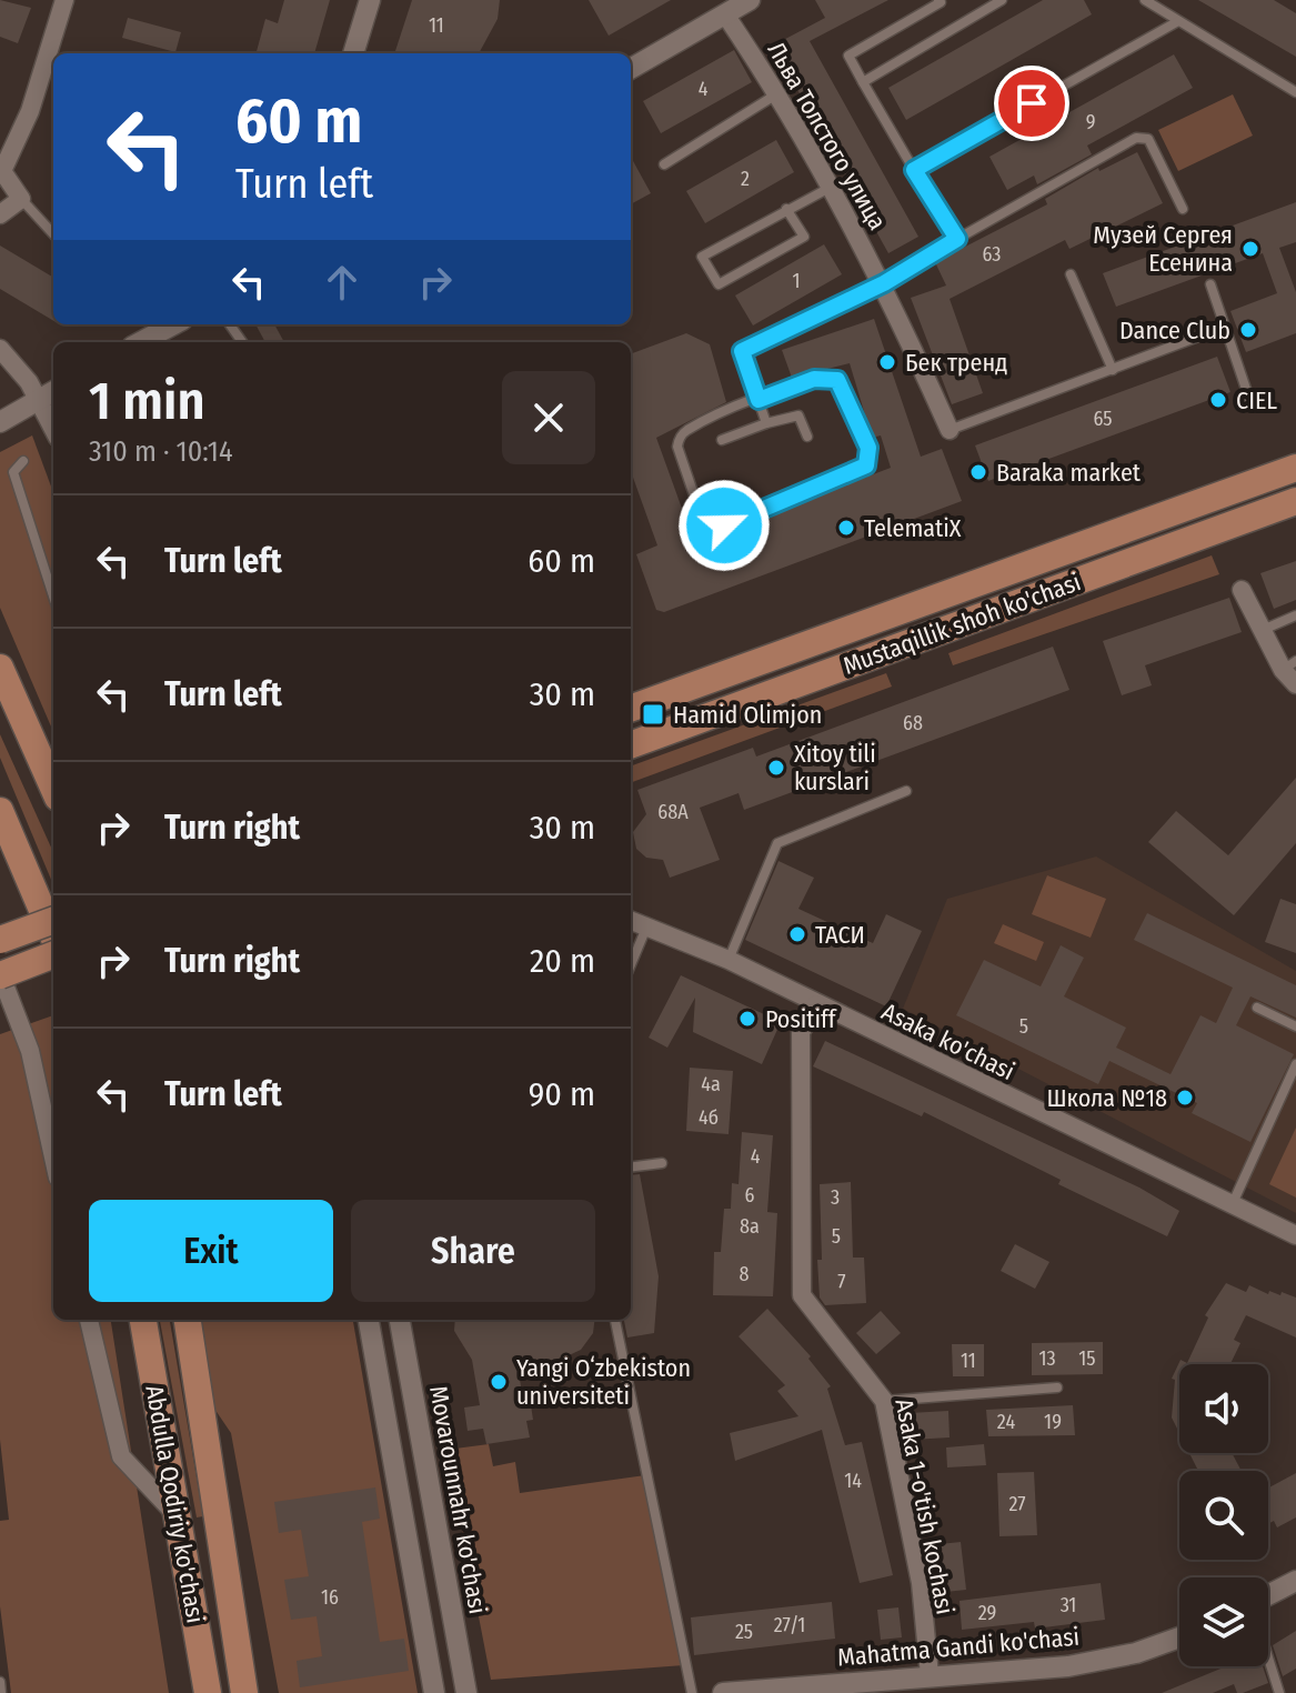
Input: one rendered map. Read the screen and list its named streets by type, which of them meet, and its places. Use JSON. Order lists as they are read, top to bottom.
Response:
{
  "streets": {
    "main road": ["Mustaqillik shoh ko'chasi", "Abdulla Qodiriy ko'chasi"],
    "street": [
      "Льва Толстого улица",
      "Asaka ko'chasi",
      "Movarounnahr ko'chasi",
      "Asaka 1-o'tish kochasi",
      "Mahatma Gandi ko'chasi"
    ]
  },
  "crossings": [
    ["Asaka ko'chasi", "Asaka 1-o'tish kochasi"],
    ["Asaka 1-o'tish kochasi", "Mahatma Gandi ko'chasi"]
  ],
  "places": {
    "other": [
      "Музей Сергея Есенина",
      "Dance Club",
      "Бек тренд",
      "CIEL",
      "Baraka market",
      "TelematiX",
      "Xitoy tili kurslari",
      "ТАСИ",
      "Positiff",
      "Школа №18",
      "Yangi Oʻzbekiston universiteti"
    ],
    "transit": ["Hamid Olimjon"]
  },
  "house_numbers": [
    "11",
    "4",
    "9",
    "2",
    "63",
    "1",
    "65",
    "68",
    "68A",
    "5",
    "4a",
    "4б",
    "4",
    "6",
    "3",
    "8a",
    "5",
    "8",
    "7",
    "13",
    "15",
    "11",
    "24",
    "19",
    "14",
    "27",
    "16",
    "31",
    "29",
    "27/1",
    "25"
  ],
  "page": {
    "turn": ["60 m", "Turn left"],
    "heading": ["1 min", "310 m · 10:14"],
    "list": [
      {
        "name": "Turn left",
        "value": "60 m"
      },
      {
        "name": "Turn left",
        "value": "30 m"
      },
      {
        "name": "Turn right",
        "value": "30 m"
      },
      {
        "name": "Turn right",
        "value": "20 m"
      },
      {
        "name": "Turn left",
        "value": "90 m"
      }
    ],
    "buttons": ["Exit", "Share"]
  }
}
